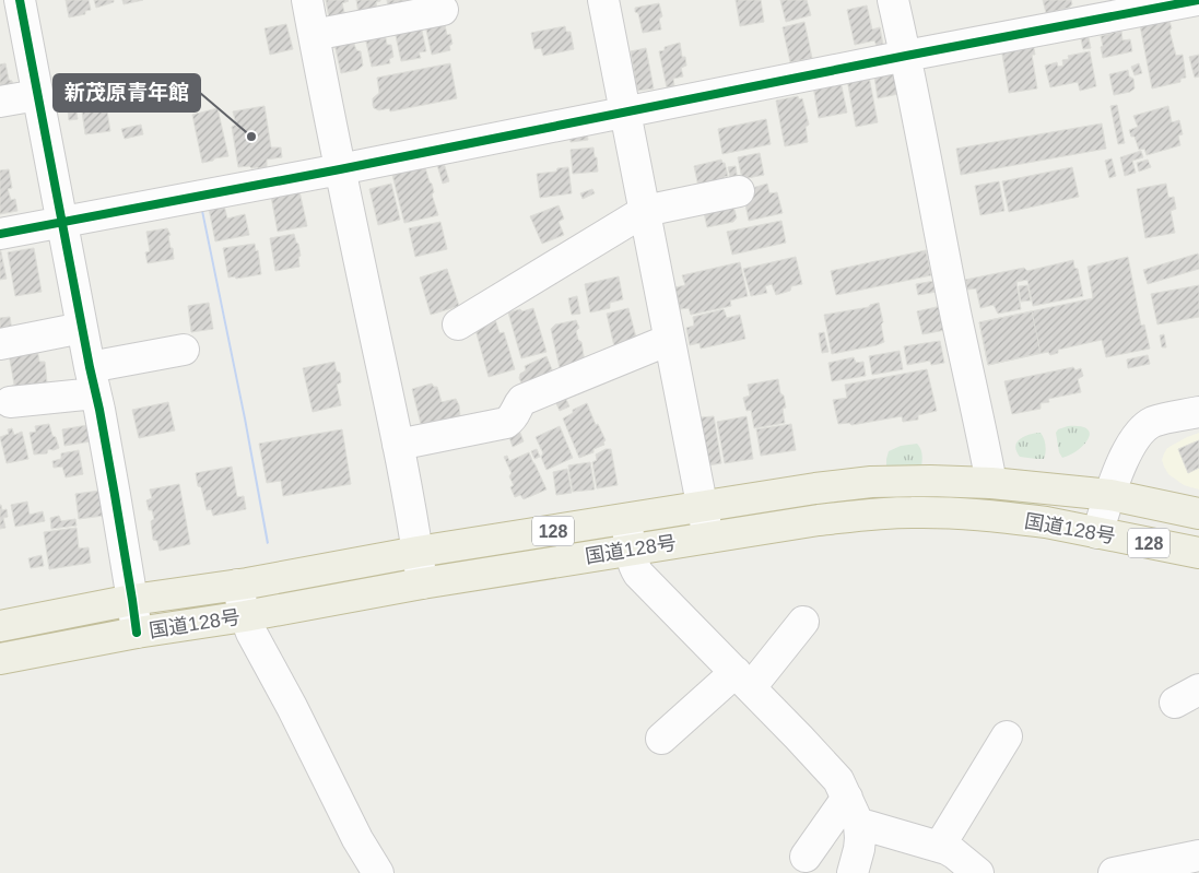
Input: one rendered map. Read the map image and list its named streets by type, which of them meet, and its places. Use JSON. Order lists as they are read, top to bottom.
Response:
{
  "streets": {
    "highway": ["国道128号", "128"]
  },
  "places": ["新茂原青年館"]
}
